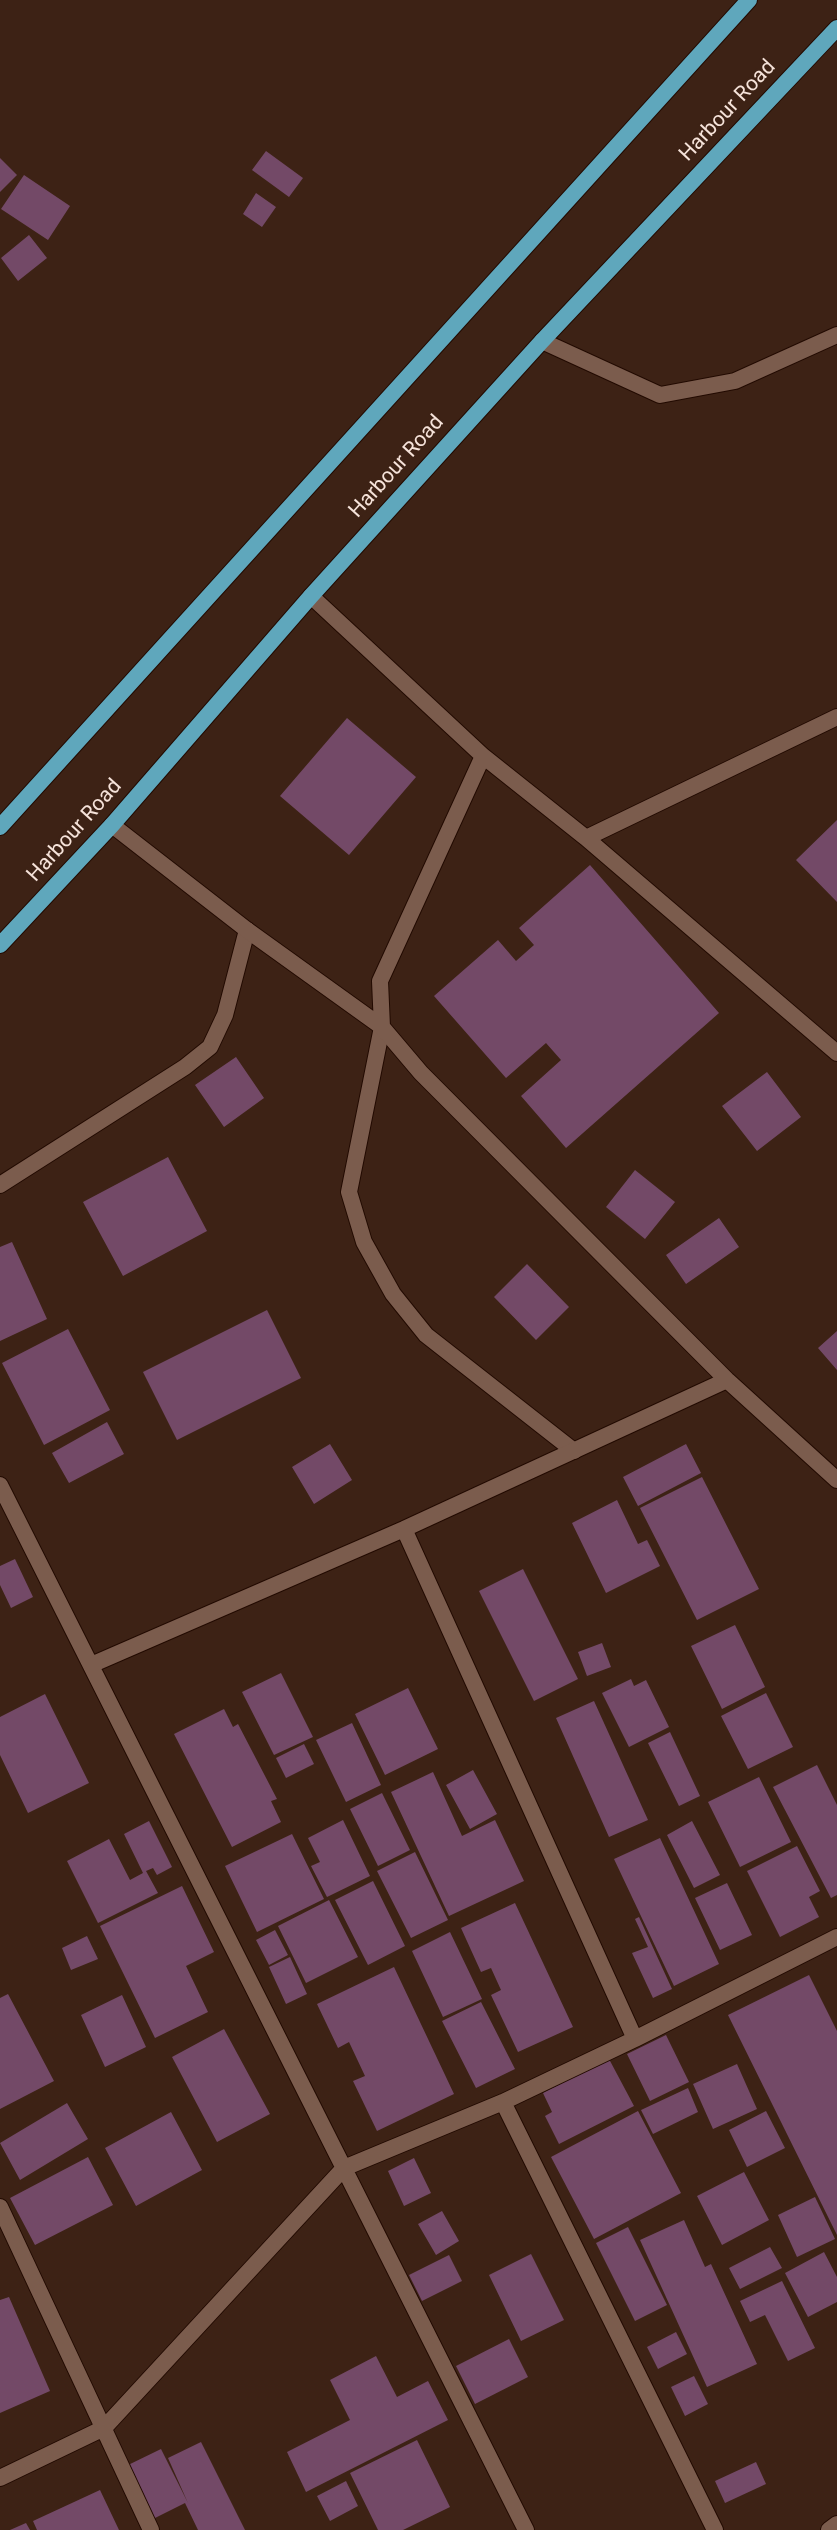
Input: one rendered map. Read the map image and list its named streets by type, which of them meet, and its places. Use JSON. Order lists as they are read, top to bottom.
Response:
{
  "streets": {
    "highway": ["Harbour Road"]
  }
}
